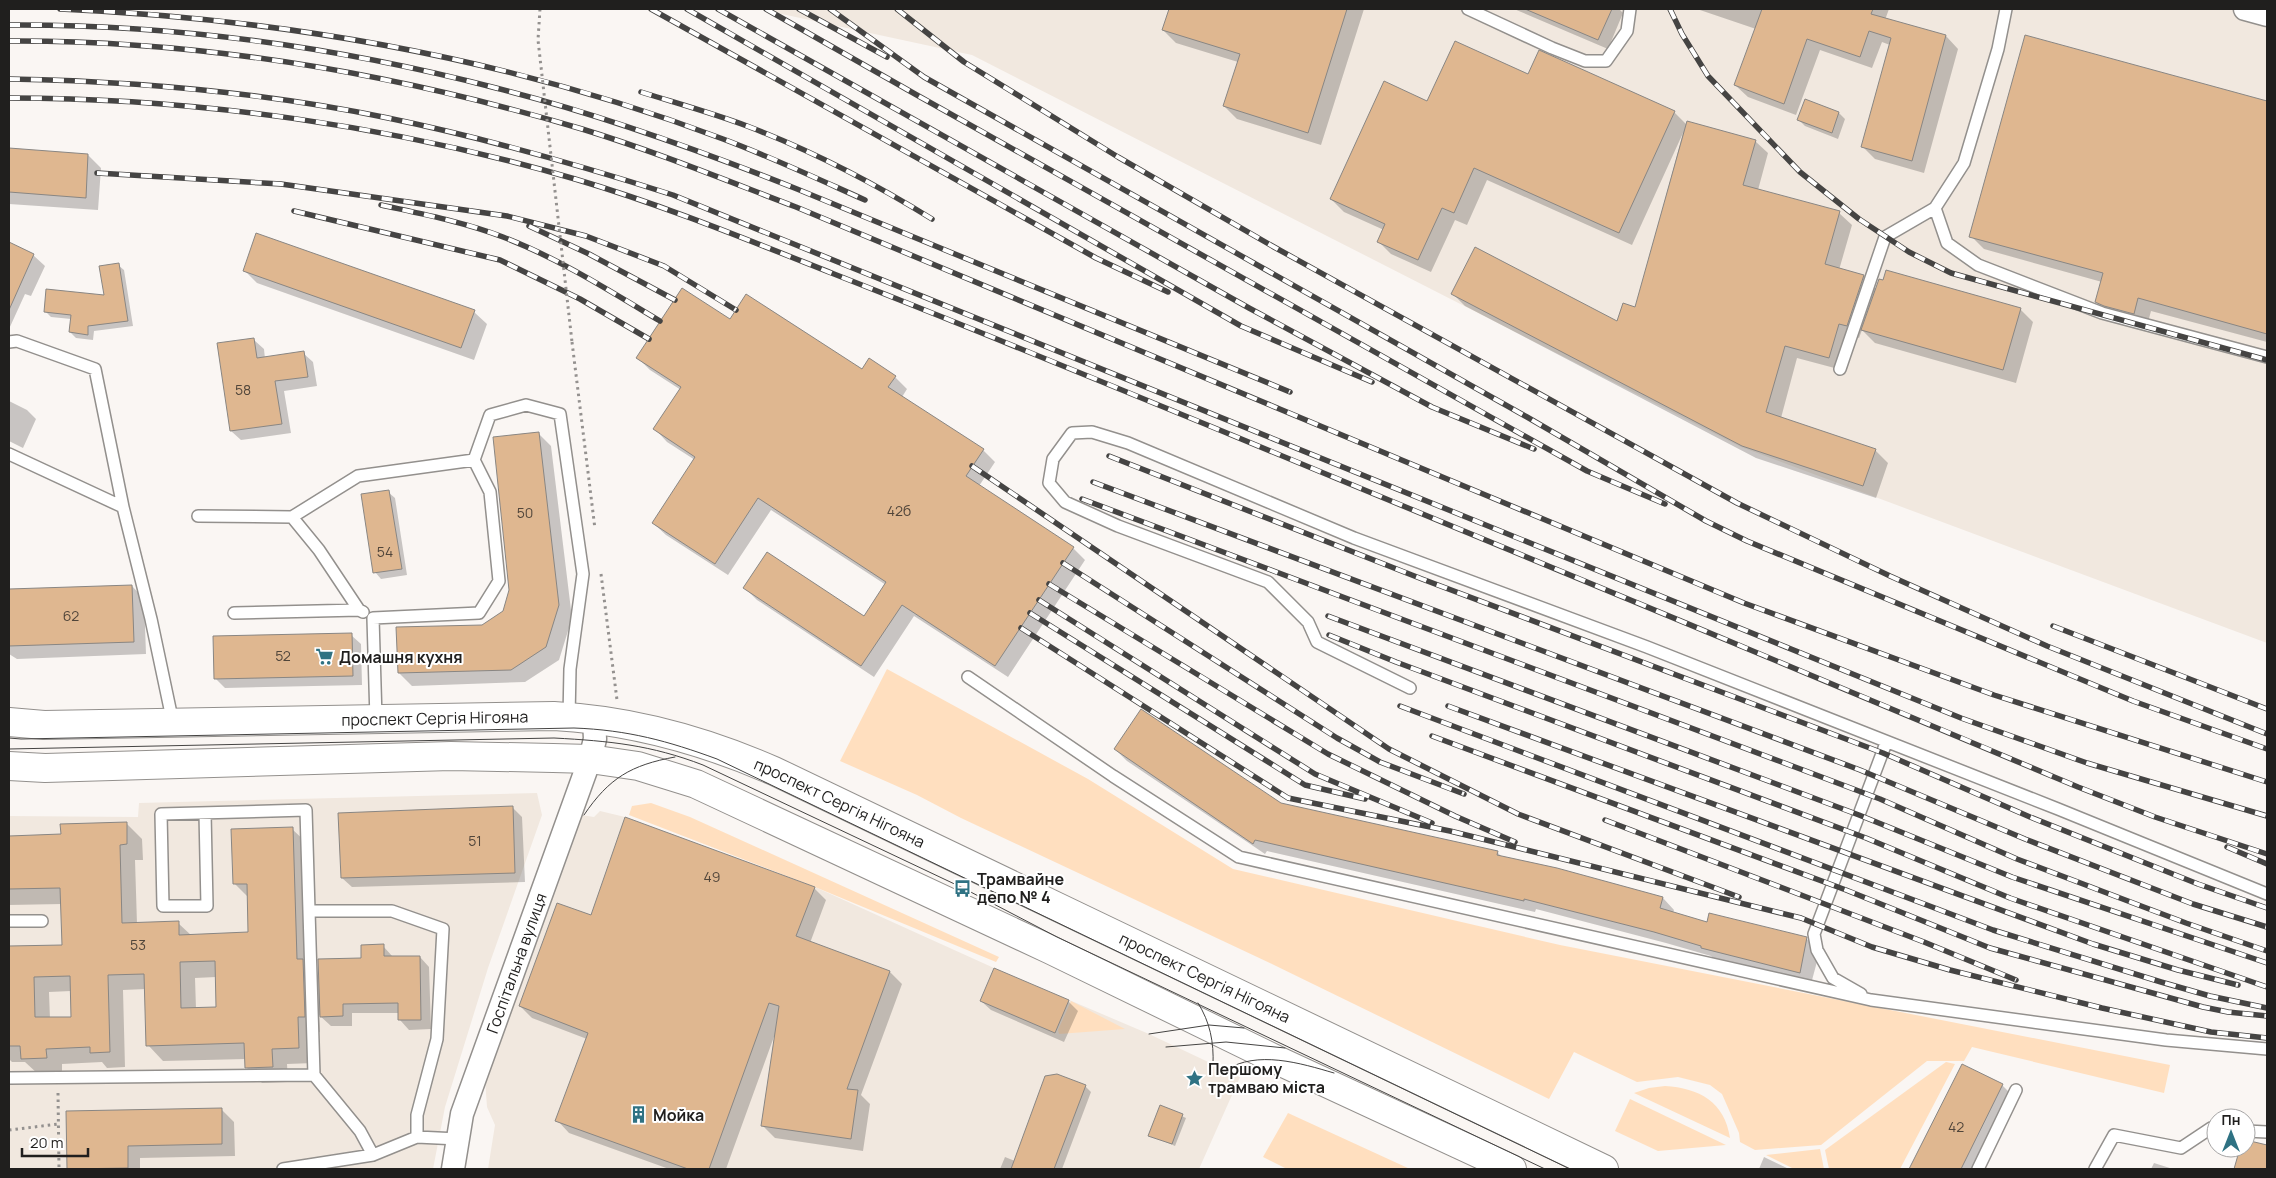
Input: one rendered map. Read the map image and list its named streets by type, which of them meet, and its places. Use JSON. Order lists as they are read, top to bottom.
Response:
{
  "streets": {
    "highway": ["проспект Сергія Нігояна"],
    "street": ["Госпітальна вулиця"]
  },
  "crossings": [
    ["проспект Сергія Нігояна", "Госпітальна вулиця"]
  ],
  "places": {
    "supermarket": ["Домашня кухня"],
    "bus stop": ["Трамвайне депо № 4"],
    "place": ["Першому трамваю міста"],
    "building": ["Мойка"]
  },
  "house_numbers": [
    "58",
    "42б",
    "50",
    "54",
    "62",
    "52",
    "51",
    "49",
    "53",
    "42"
  ],
  "scale_bar": "20 m",
  "north": "top"
}
